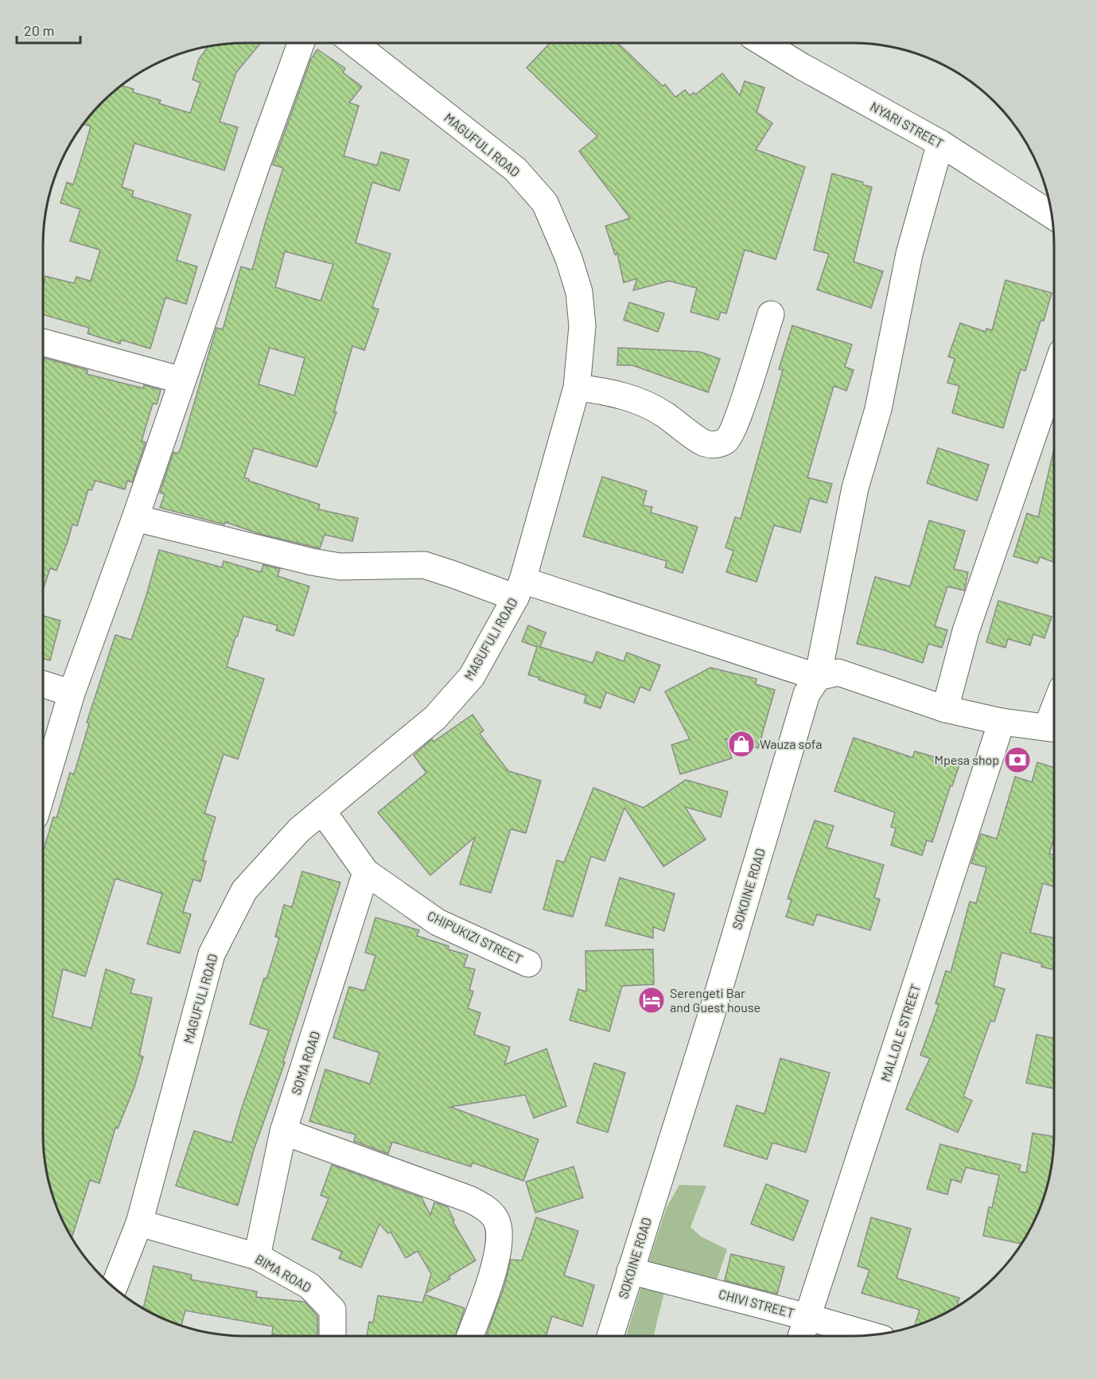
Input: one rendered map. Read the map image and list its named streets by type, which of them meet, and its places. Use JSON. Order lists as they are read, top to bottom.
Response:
{
  "streets": {
    "street": [
      "NYARI STREET",
      "MAGUFULI ROAD",
      "SOKOINE ROAD",
      "CHIPUKIZI STREET",
      "MALLOLE STREET",
      "SOMA ROAD",
      "BIMA ROAD",
      "CHIVI STREET"
    ]
  },
  "crossings": [
    ["NYARI STREET", "SOKOINE ROAD"],
    ["MAGUFULI ROAD", "CHIPUKIZI STREET"],
    ["MAGUFULI ROAD", "BIMA ROAD"],
    ["SOKOINE ROAD", "CHIVI STREET"],
    ["CHIPUKIZI STREET", "SOMA ROAD"],
    ["MALLOLE STREET", "CHIVI STREET"],
    ["SOMA ROAD", "BIMA ROAD"]
  ],
  "places": {
    "shop": ["Wauza sofa"],
    "bank": ["Mpesa shop"],
    "hotel": ["Serengeti Bar and Guest house"]
  },
  "scale_bar": "20 m"
}
